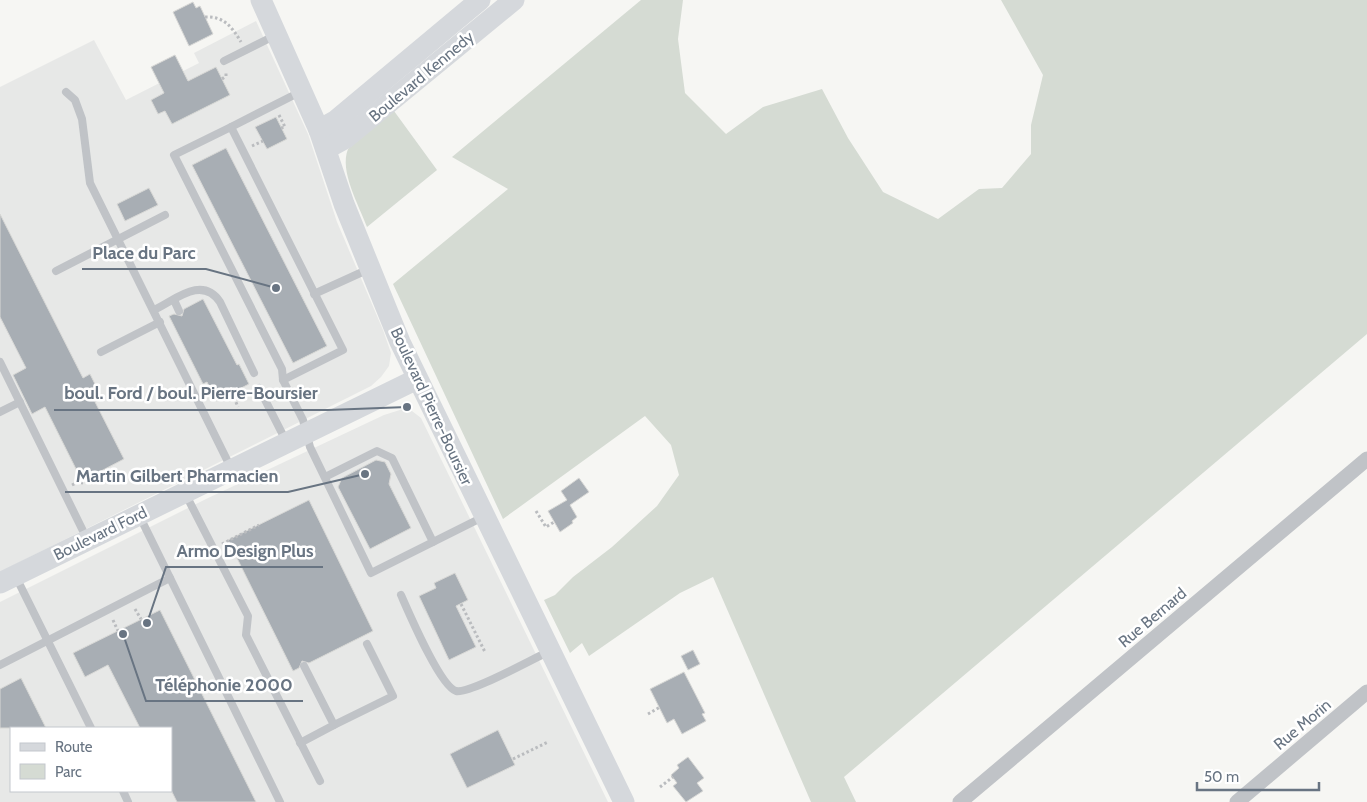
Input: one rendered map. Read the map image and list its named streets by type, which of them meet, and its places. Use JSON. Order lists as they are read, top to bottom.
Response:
{
  "streets": {
    "street": [
      "Boulevard Kennedy",
      "Boulevard Pierre-Boursier",
      "Boulevard Ford",
      "Rue Bernard",
      "Rue Morin"
    ]
  },
  "crossings": [
    ["Boulevard Kennedy", "Boulevard Pierre-Boursier"],
    ["Boulevard Pierre-Boursier", "Boulevard Ford"]
  ],
  "places": [
    "Place du Parc",
    "boul. Ford / boul. Pierre-Boursier",
    "Martin Gilbert Pharmacien",
    "Armo Design Plus",
    "Téléphonie 2000"
  ],
  "legend": ["Route", "Parc"],
  "scale_bar": "50 m"
}
